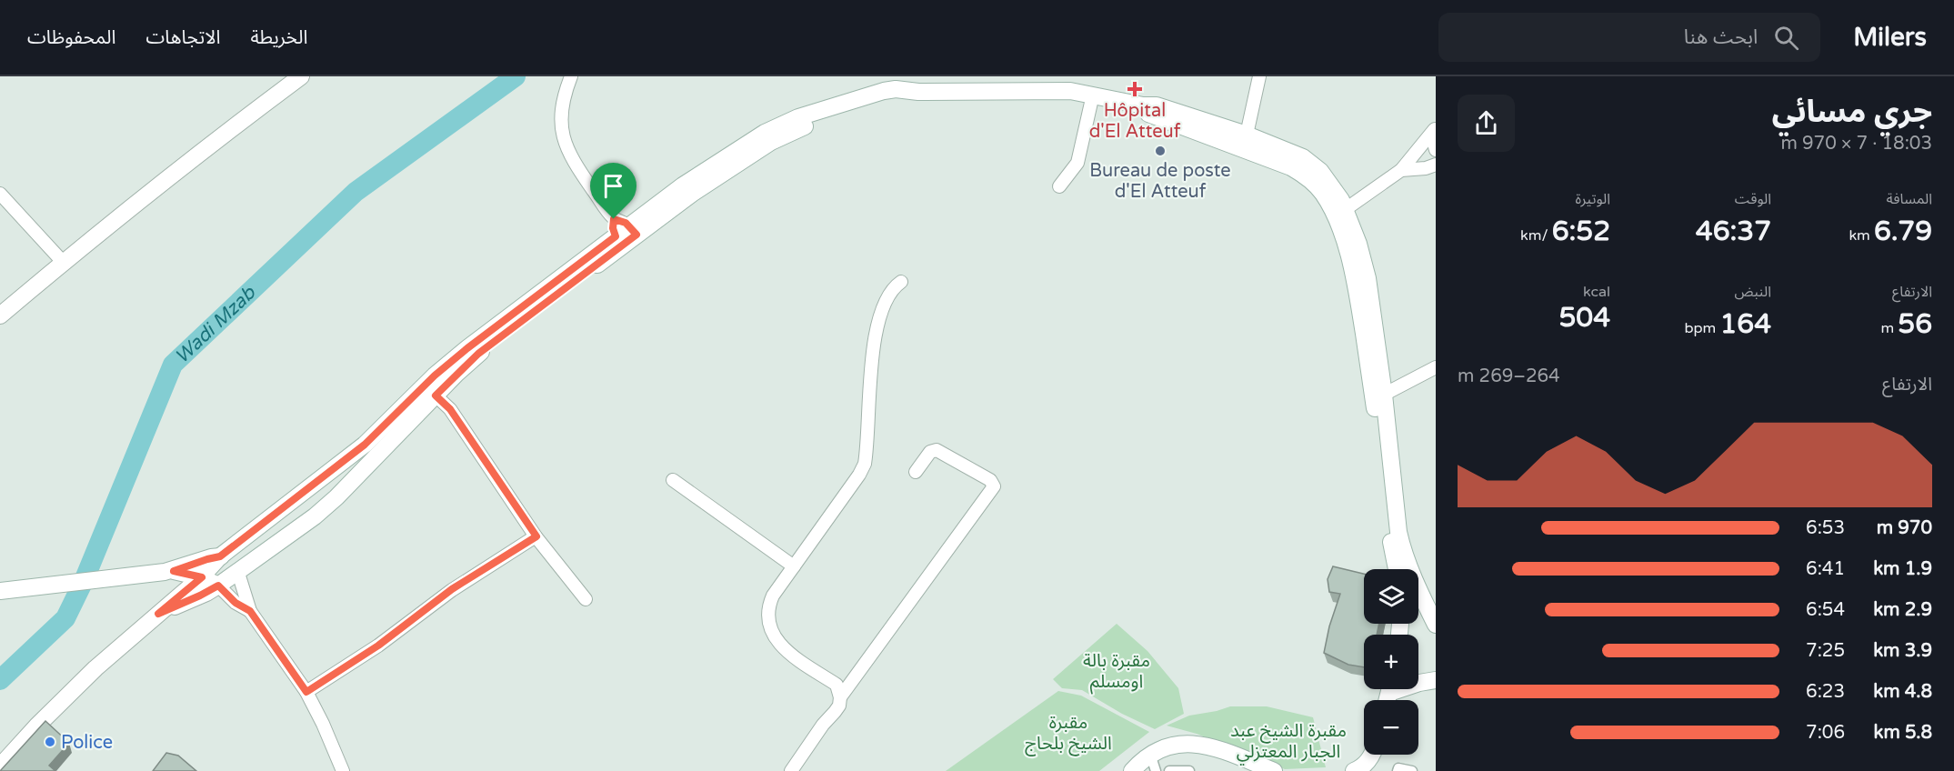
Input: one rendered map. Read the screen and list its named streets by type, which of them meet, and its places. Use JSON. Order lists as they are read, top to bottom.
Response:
{
  "water": ["Wadi Mzab"],
  "parks": ["مقبرة بالة اومسلم", "مقبرة الشيخ بلحاج", "مقبرة الشيخ عبد الجبار المعتزلي"],
  "places": {
    "health": ["Hôpital d'El Atteuf"],
    "other": ["Bureau de poste d'El Atteuf", "Police"]
  },
  "page": {
    "header": "Milers",
    "search": "ابحث هنا",
    "nav": ["الخريطة", "الاتجاهات", "المحفوظات"],
    "heading": ["جري مسائي", "18:03 · 7 × 970 m"],
    "stats": [
      ["المسافة", "6.79 km"],
      ["الوقت", "46:37"],
      ["الوتيرة", "6:52 /km"],
      ["الارتفاع", "56 m"],
      ["النبض", "164 bpm"],
      ["kcal", "504"]
    ],
    "chart": ["الارتفاع", "264–269 m"],
    "list": [
      {
        "name": "970 m",
        "note": "6:53"
      },
      {
        "name": "1.9 km",
        "note": "6:41"
      },
      {
        "name": "2.9 km",
        "note": "6:54"
      },
      {
        "name": "3.9 km",
        "note": "7:25"
      },
      {
        "name": "4.8 km",
        "note": "6:23"
      },
      {
        "name": "5.8 km",
        "note": "7:06"
      }
    ],
    "map_buttons": ["+", "−"]
  }
}
